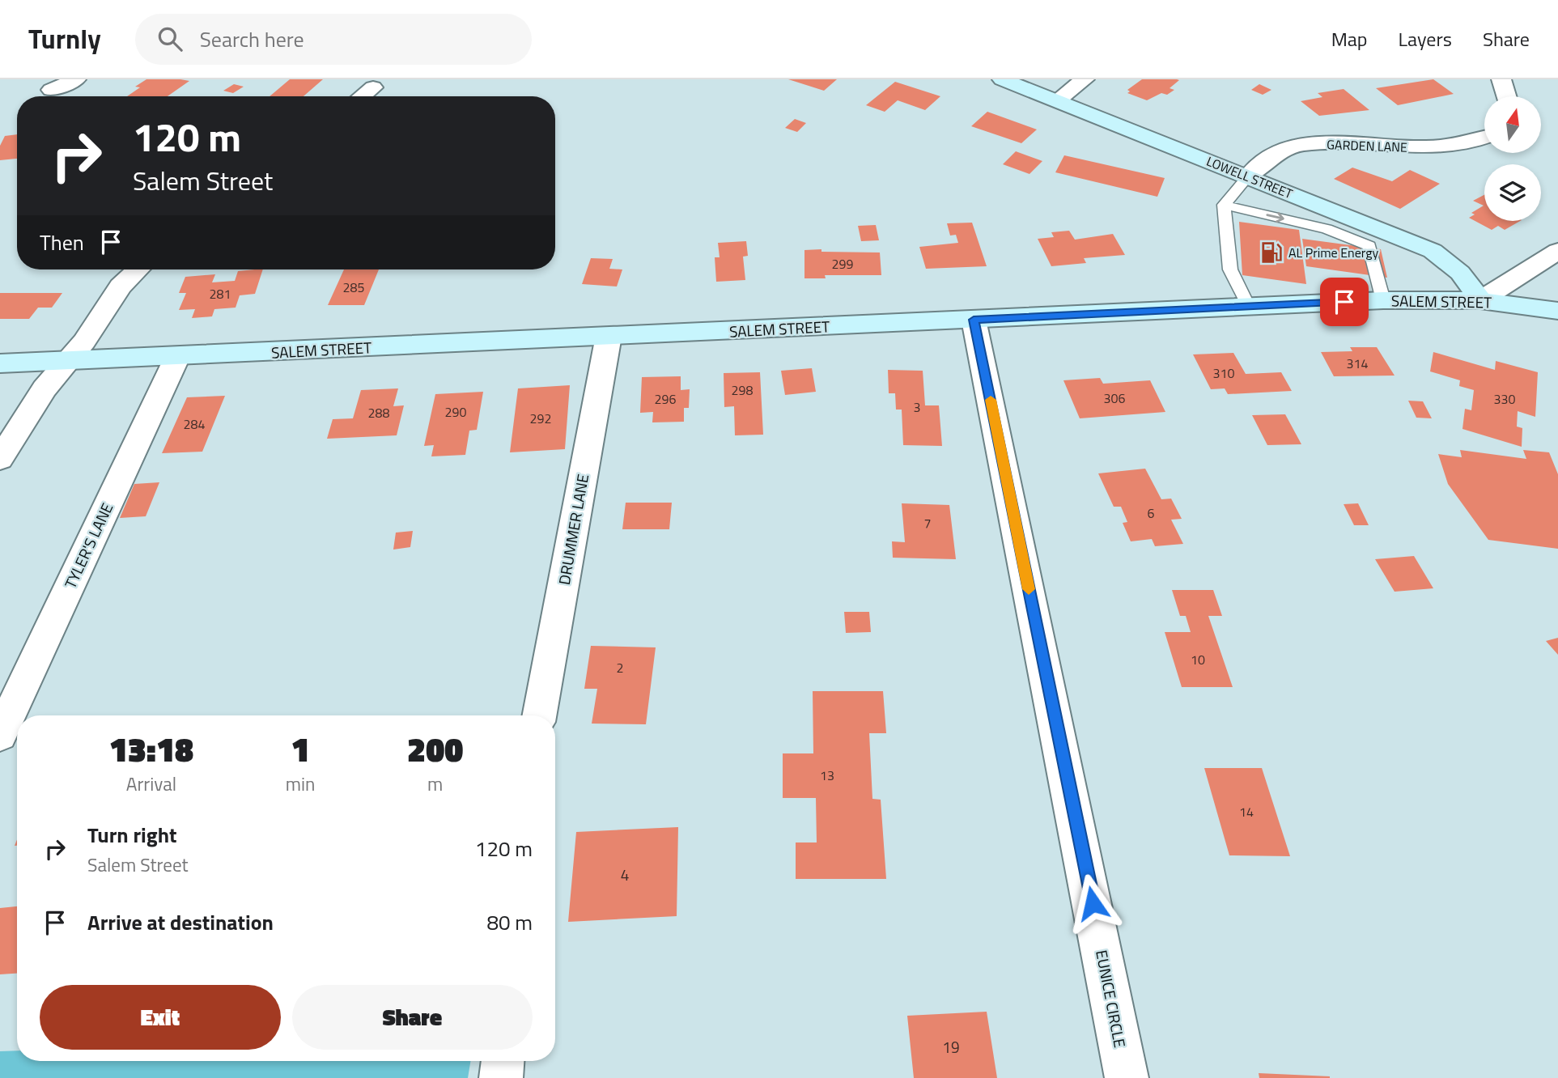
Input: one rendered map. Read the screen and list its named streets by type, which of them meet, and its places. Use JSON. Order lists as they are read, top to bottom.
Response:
{
  "streets": {
    "main road": ["LOWELL STREET", "SALEM STREET"],
    "street": [
      "GARDEN LANE",
      "DRUMMER LANE",
      "TYLER'S LANE",
      "EUNICE CIRCLE"
    ]
  },
  "crossings": [
    ["GARDEN LANE", "LOWELL STREET"],
    ["LOWELL STREET", "SALEM STREET"],
    ["SALEM STREET", "DRUMMER LANE"],
    ["SALEM STREET", "TYLER'S LANE"],
    ["SALEM STREET", "EUNICE CIRCLE"]
  ],
  "places": {
    "fuel station": ["AL Prime Energy"]
  },
  "house_numbers": [
    "299",
    "285",
    "281",
    "314",
    "310",
    "298",
    "306",
    "296",
    "330",
    "3",
    "290",
    "288",
    "292",
    "284",
    "6",
    "7",
    "10",
    "2",
    "13",
    "14",
    "4",
    "19"
  ],
  "north": "top",
  "page": {
    "header": "Turnly",
    "search": "Search here",
    "nav": ["Map", "Layers", "Share"],
    "turn": ["120 m", "Salem Street"],
    "then": "Then",
    "eta": [
      "13:18",
      "Arrival",
      "1",
      "min",
      "200",
      "m"
    ],
    "list": [
      {
        "name": "Turn right",
        "note": "Salem Street",
        "value": "120 m"
      },
      {
        "name": "Arrive at destination",
        "value": "80 m"
      }
    ],
    "buttons": ["Exit", "Share"]
  }
}
